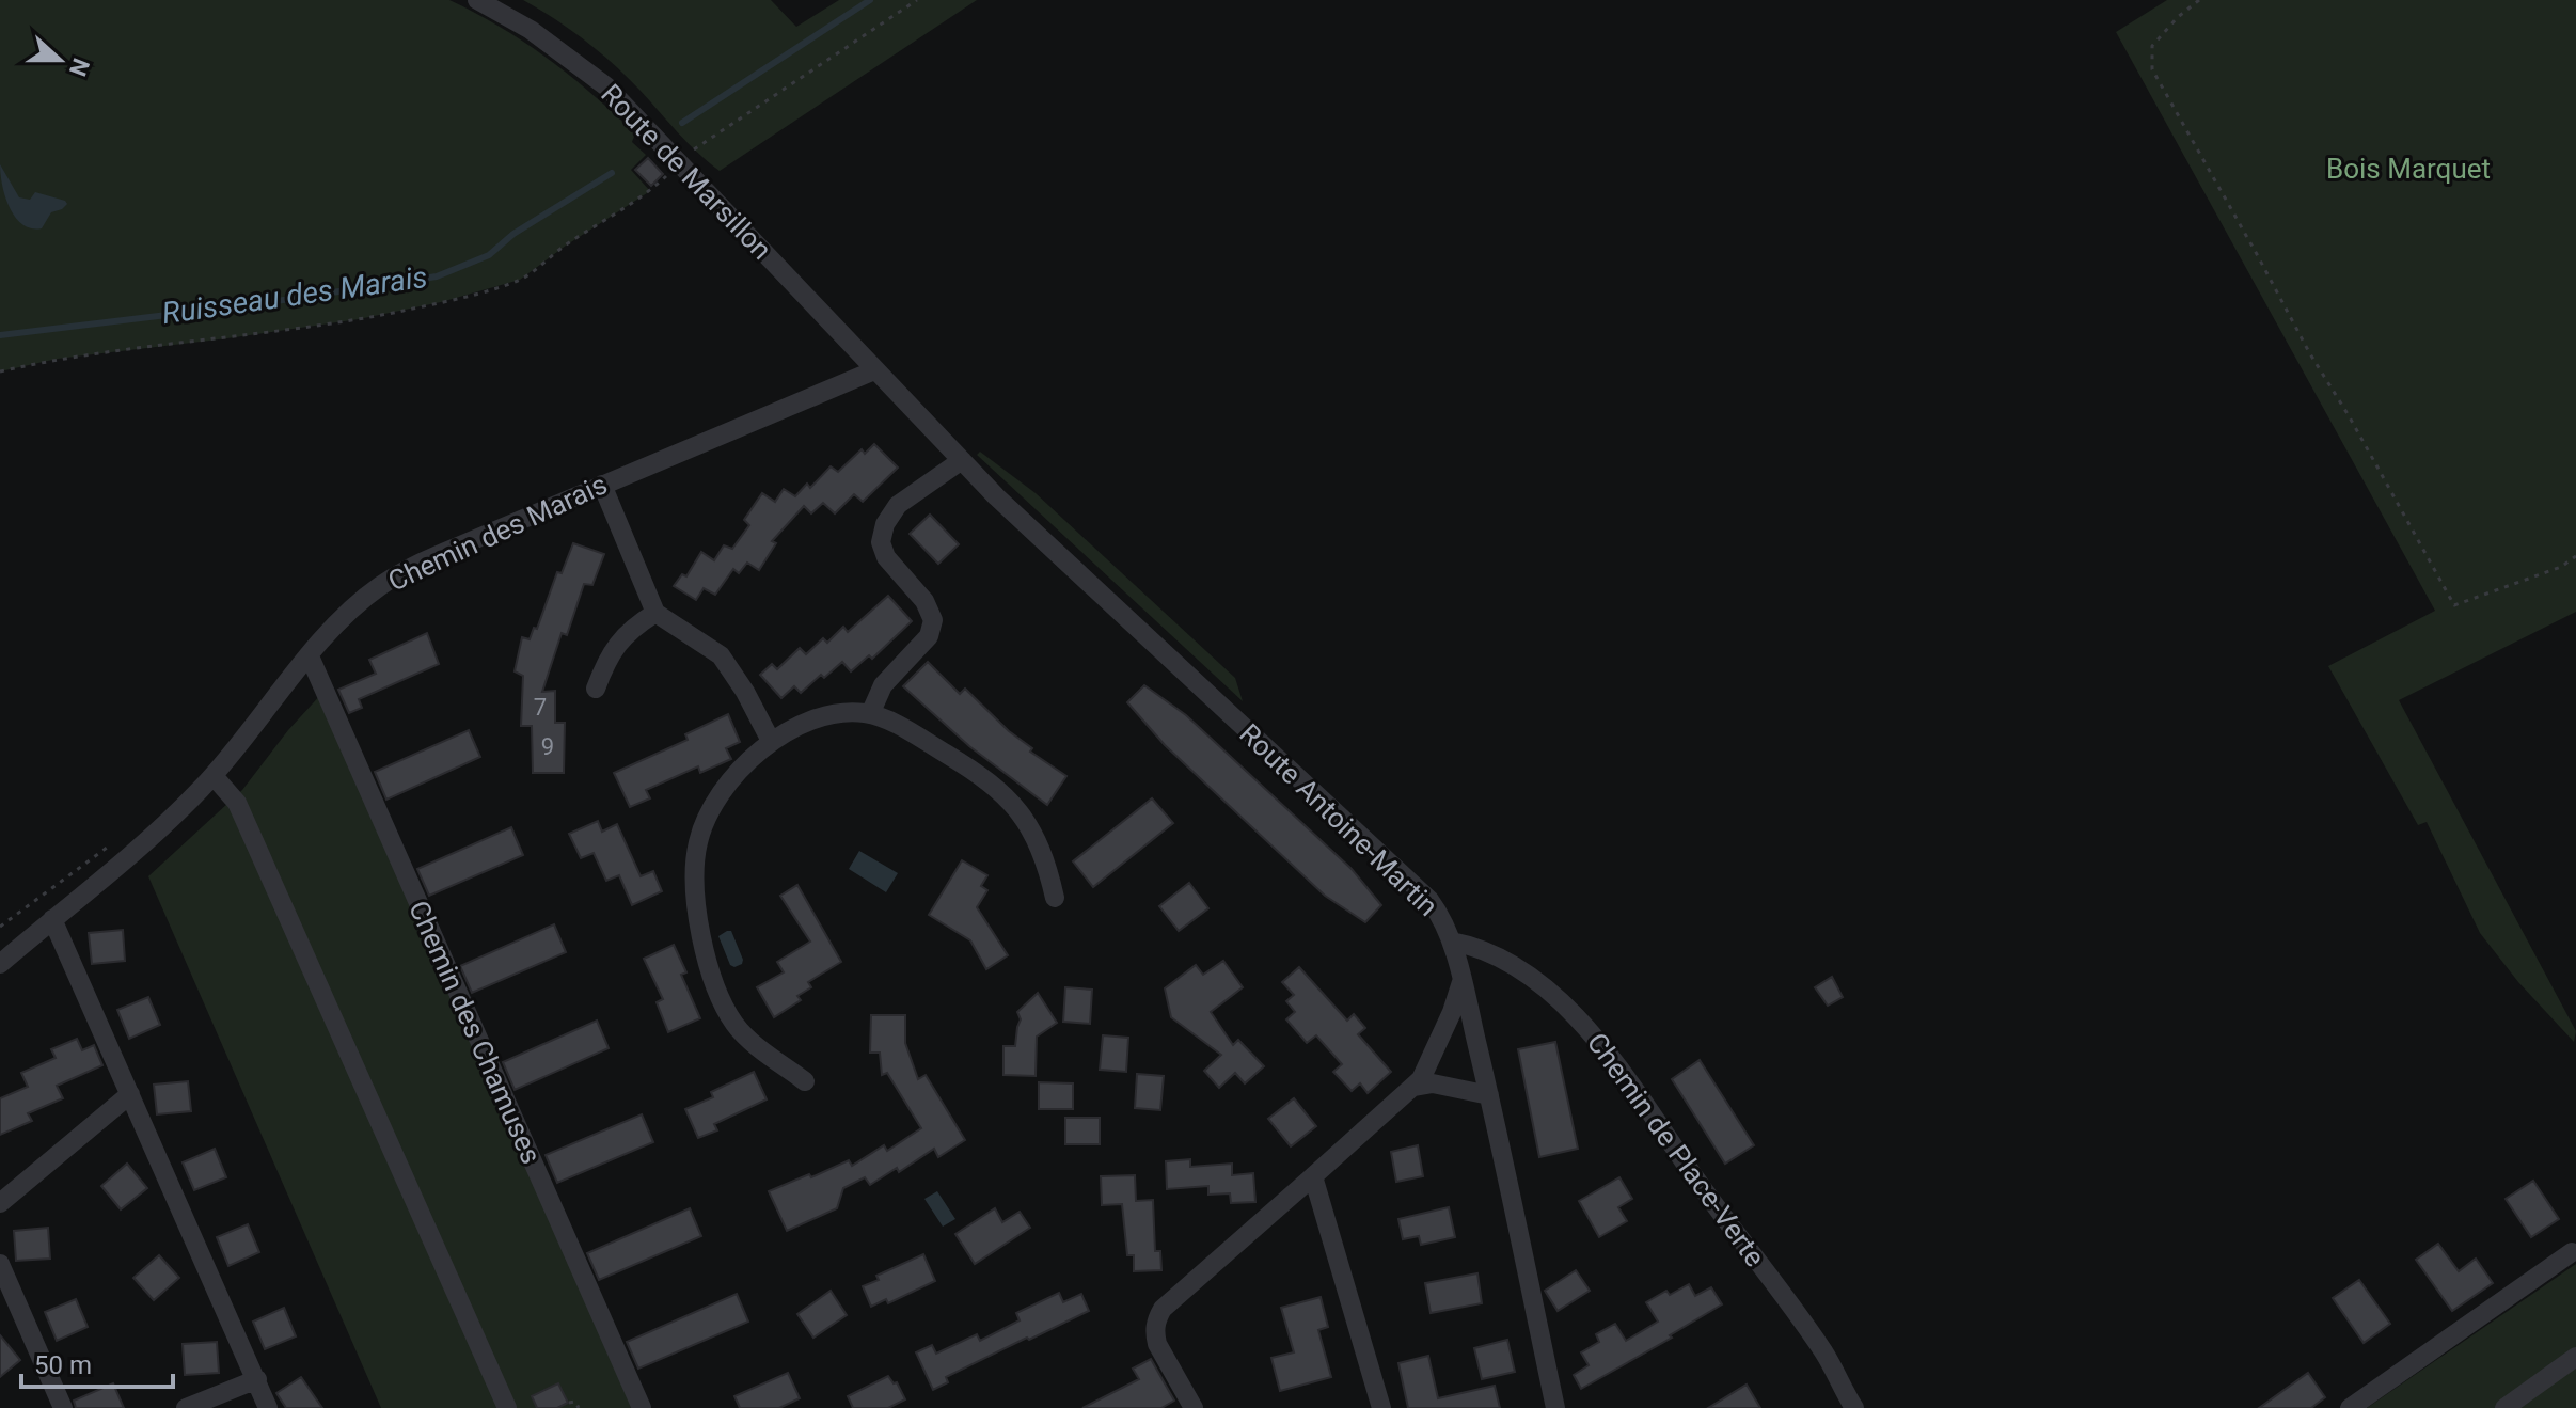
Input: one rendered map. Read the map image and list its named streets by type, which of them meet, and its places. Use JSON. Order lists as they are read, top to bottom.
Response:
{
  "streets": {
    "street": [
      "Route de Marsillon",
      "Chemin des Marais",
      "Route Antoine-Martin",
      "Chemin des Chamuses",
      "Chemin de Place-Verte"
    ]
  },
  "crossings": [
    ["Route de Marsillon", "Chemin des Marais"],
    ["Route de Marsillon", "Route Antoine-Martin"],
    ["Chemin des Marais", "Route Antoine-Martin"],
    ["Chemin des Marais", "Chemin des Chamuses"],
    ["Route Antoine-Martin", "Chemin de Place-Verte"]
  ],
  "water": ["Ruisseau des Marais"],
  "parks": ["Bois Marquet"],
  "house_numbers": ["7", "9"],
  "scale_bar": "50 m",
  "north": "right"
}
